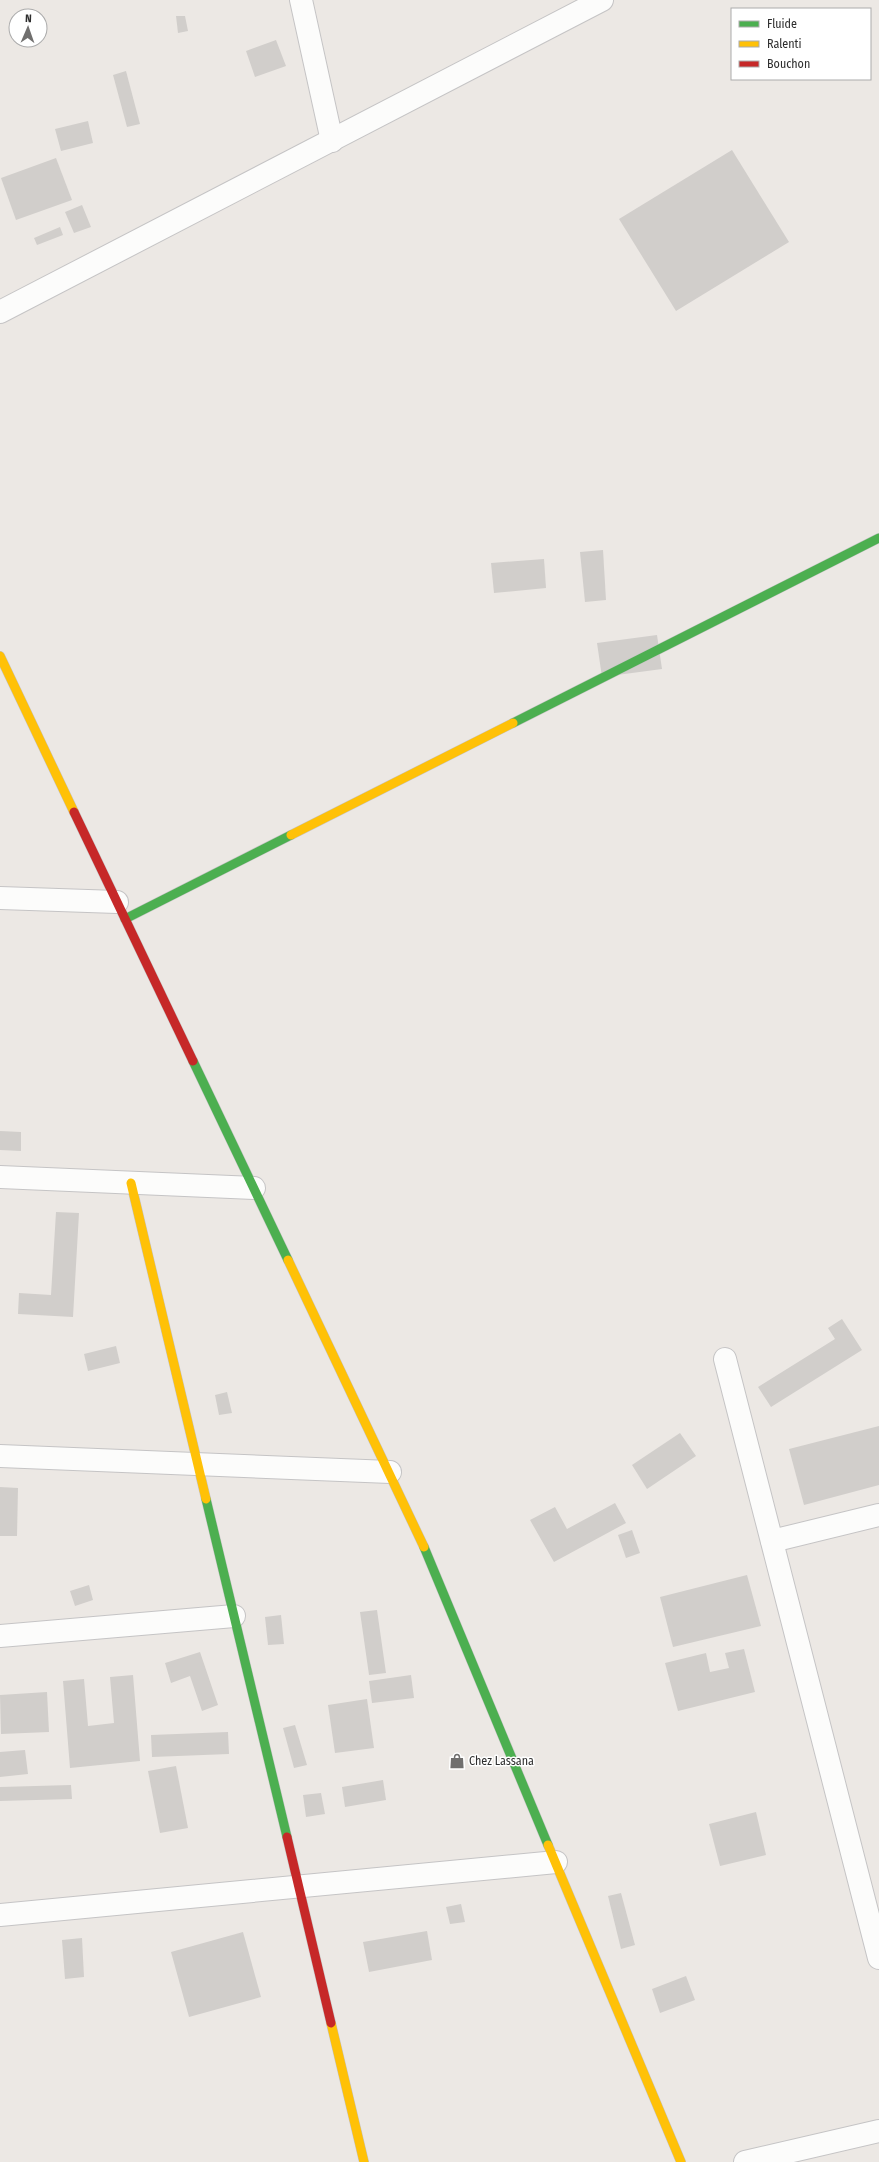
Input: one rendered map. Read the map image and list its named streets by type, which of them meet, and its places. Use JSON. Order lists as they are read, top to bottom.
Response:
{
  "places": {
    "shop": ["Chez Lassana"]
  },
  "legend": ["Fluide", "Ralenti", "Bouchon"],
  "north": "top"
}
